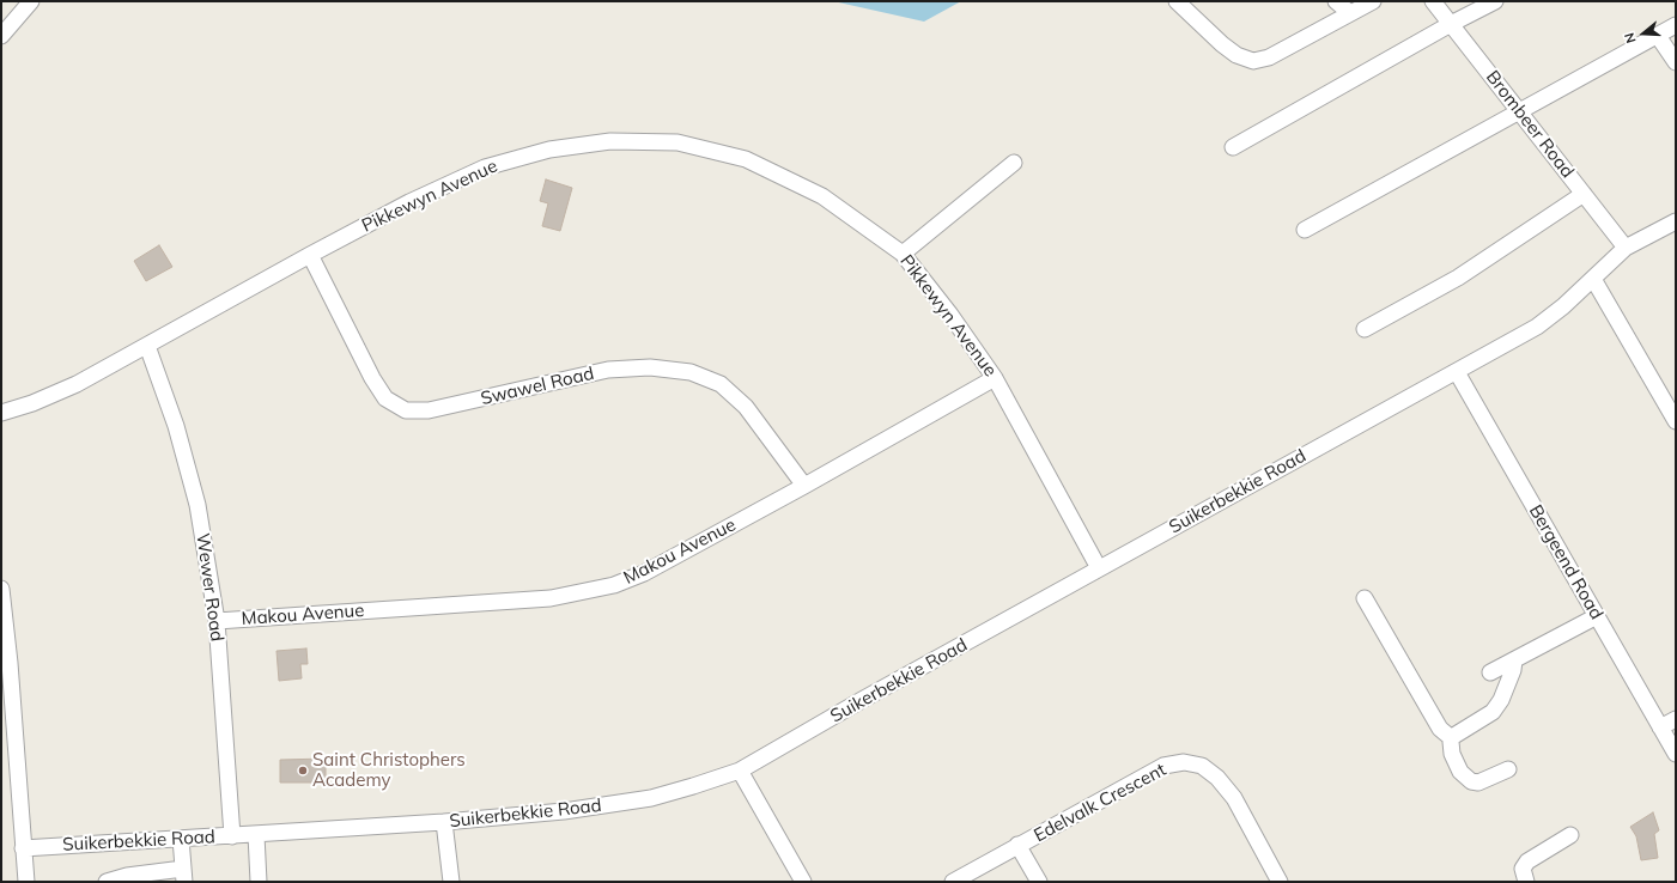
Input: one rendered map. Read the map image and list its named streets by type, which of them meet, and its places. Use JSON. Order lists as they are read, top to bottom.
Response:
{
  "streets": {
    "street": [
      "Brombeer Road",
      "Pikkewyn Avenue",
      "Swawel Road",
      "Suikerbekkie Road",
      "Makou Avenue",
      "Bergeend Road",
      "Wewer Road",
      "Edelvalk Crescent"
    ]
  },
  "crossings": [
    ["Brombeer Road", "Suikerbekkie Road"],
    ["Pikkewyn Avenue", "Swawel Road"],
    ["Pikkewyn Avenue", "Suikerbekkie Road"],
    ["Pikkewyn Avenue", "Makou Avenue"],
    ["Pikkewyn Avenue", "Wewer Road"],
    ["Swawel Road", "Makou Avenue"],
    ["Suikerbekkie Road", "Bergeend Road"],
    ["Suikerbekkie Road", "Wewer Road"],
    ["Makou Avenue", "Wewer Road"]
  ],
  "places": ["Saint Christophers Academy"],
  "north": "left"
}
